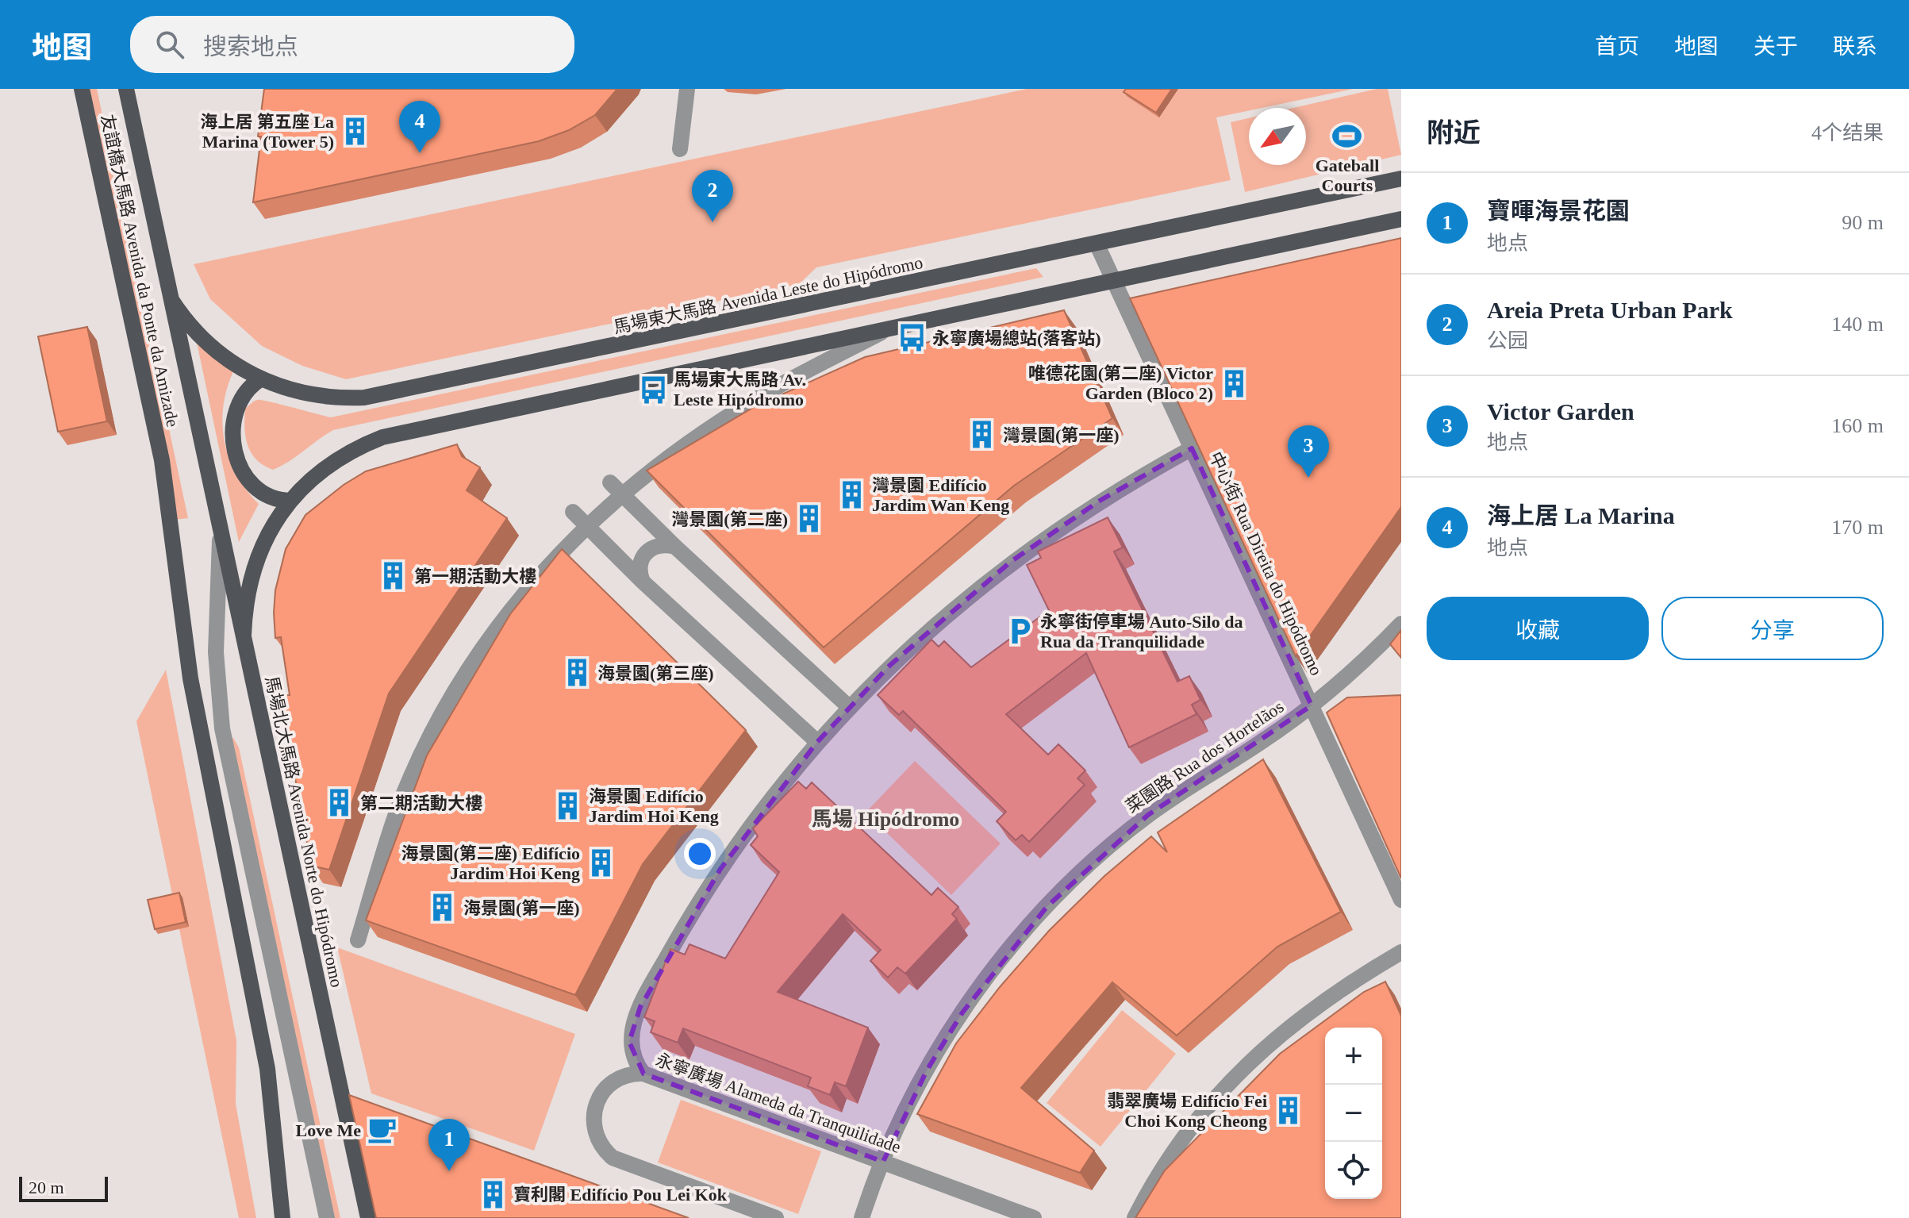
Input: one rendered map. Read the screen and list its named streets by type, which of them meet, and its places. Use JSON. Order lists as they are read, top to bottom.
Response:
{
  "streets": {
    "main road": ["友誼橋大馬路 Avenida da Ponte da Amizade", "馬場東大馬路 Avenida Leste do Hipódromo", "馬場北大馬路 Avenida Norte do Hipódromo"],
    "street": ["中心街 Rua Direita do Hipódromo", "菜園路 Rua dos Hortelãos", "永寧廣場 Alameda da Tranquilidade"]
  },
  "crossings": [
    ["友誼橋大馬路 Avenida da Ponte da Amizade", "馬場東大馬路 Avenida Leste do Hipódromo"],
    ["友誼橋大馬路 Avenida da Ponte da Amizade", "馬場北大馬路 Avenida Norte do Hipódromo"],
    ["馬場東大馬路 Avenida Leste do Hipódromo", "中心街 Rua Direita do Hipódromo"],
    ["中心街 Rua Direita do Hipódromo", "菜園路 Rua dos Hortelãos"],
    ["菜園路 Rua dos Hortelãos", "永寧廣場 Alameda da Tranquilidade"]
  ],
  "districts": ["馬場 Hipódromo"],
  "places": {
    "building": [
      "海上居 第五座 La Marina (Tower 5)",
      "唯德花園(第二座) Victor Garden (Bloco 2)",
      "灣景園(第一座)",
      "灣景園 Edifício Jardim Wan Keng",
      "灣景園(第二座)",
      "第一期活動大樓",
      "海景園(第三座)",
      "第二期活動大樓",
      "海景園 Edifício Jardim Hoi Keng",
      "海景園(第二座) Edifício Jardim Hoi Keng",
      "海景園(第一座)",
      "翡翠廣場 Edifício Fei Choi Kong Cheong",
      "寶利閣 Edifício Pou Lei Kok"
    ],
    "sports": ["Gateball Courts"],
    "bus stop": ["永寧廣場總站(落客站)", "馬場東大馬路 Av. Leste Hipódromo"],
    "parking": ["永寧街停車場 Auto-Silo da Rua da Tranquilidade"],
    "cafe": ["Love Me"]
  },
  "scale_bar": "20 m",
  "north": "bottom left",
  "page": {
    "header": "地图",
    "search": "搜索地点",
    "nav": [
      "首页",
      "地图",
      "关于",
      "联系"
    ],
    "heading": ["附近", "4个结果"],
    "pins": [
      "4",
      "2",
      "3",
      "1"
    ],
    "list": [
      {
        "mark": "1",
        "name": "寶暉海景花園",
        "note": "地点",
        "value": "90 m"
      },
      {
        "mark": "2",
        "name": "Areia Preta Urban Park",
        "note": "公园",
        "value": "140 m"
      },
      {
        "mark": "3",
        "name": "Victor Garden",
        "note": "地点",
        "value": "160 m"
      },
      {
        "mark": "4",
        "name": "海上居 La Marina",
        "note": "地点",
        "value": "170 m"
      }
    ],
    "buttons": ["收藏", "分享"],
    "map_buttons": ["+", "−"],
    "scale": "20 m"
  }
}
